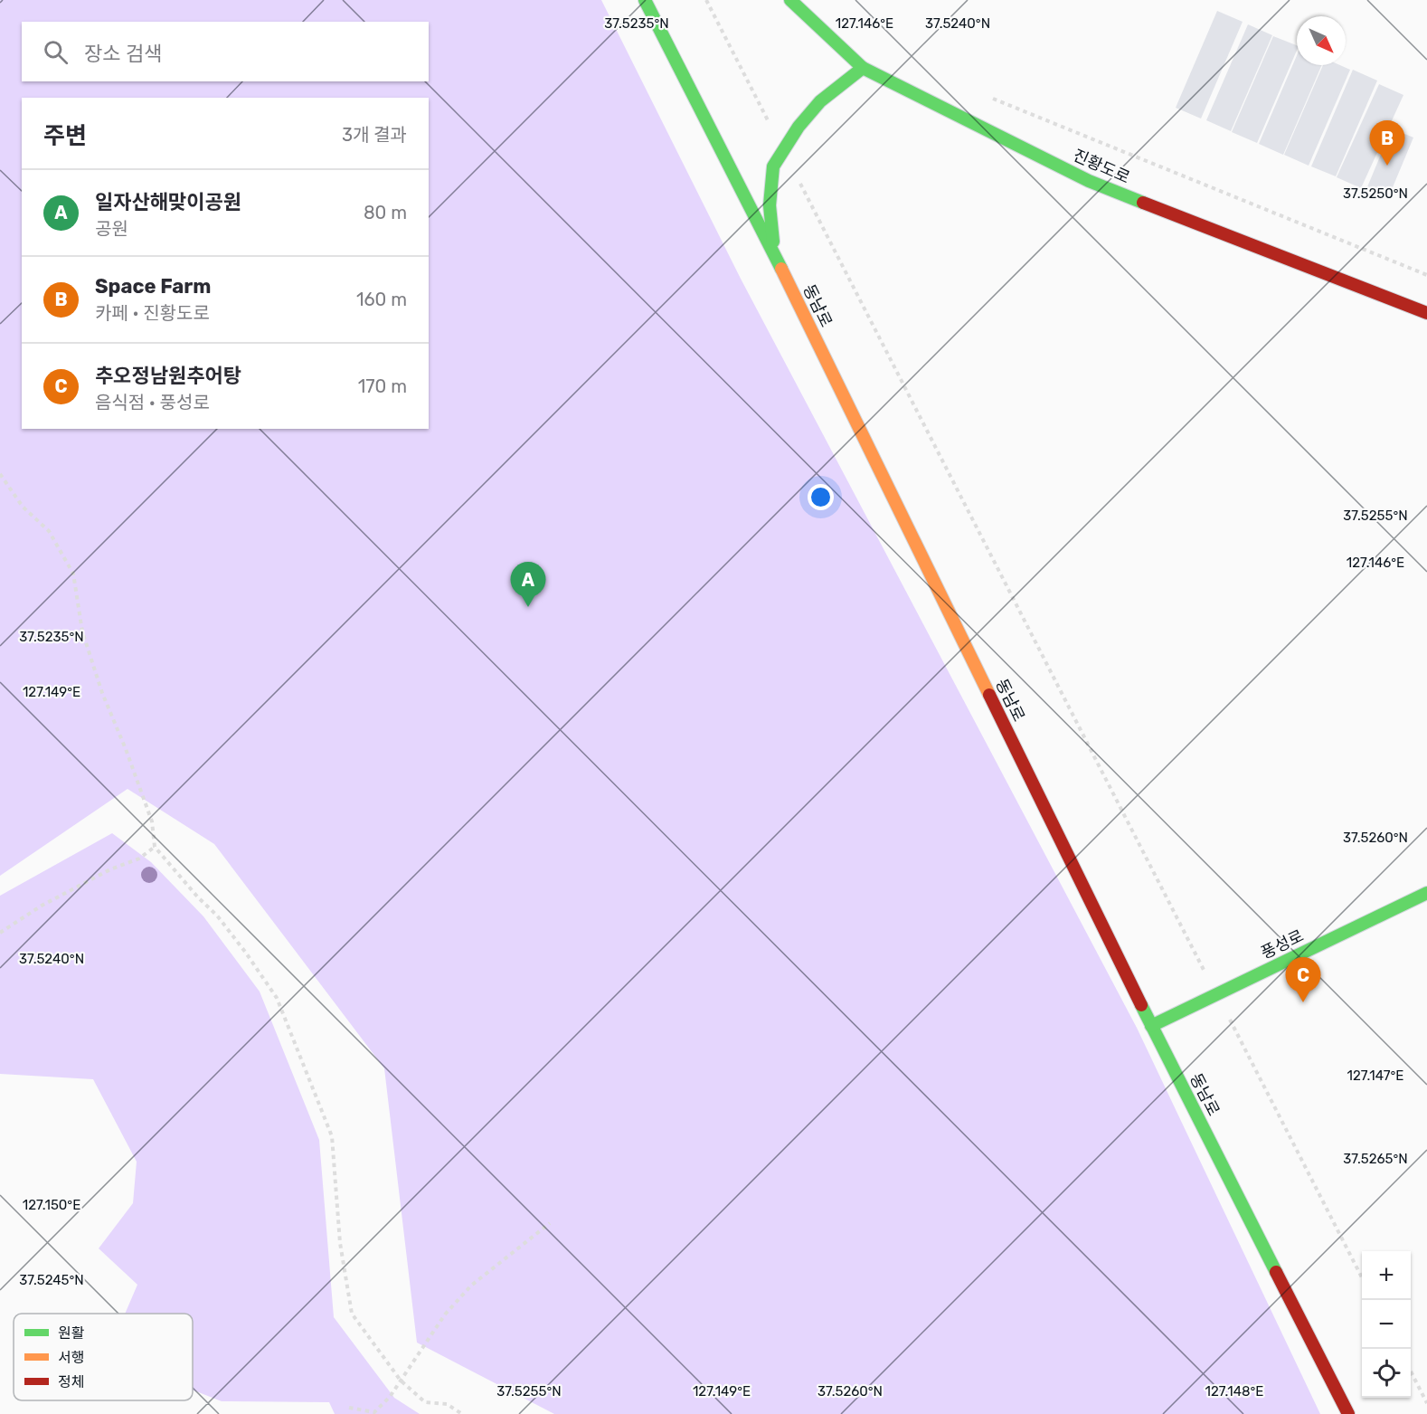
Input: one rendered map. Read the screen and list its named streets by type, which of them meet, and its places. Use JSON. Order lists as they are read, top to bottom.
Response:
{
  "streets": {
    "main road": ["진황도로", "동남로", "풍성로"]
  },
  "crossings": [
    ["동남로", "풍성로"]
  ],
  "legend": ["원활", "서행", "정체"],
  "north": "bottom right",
  "page": {
    "search": "장소 검색",
    "heading": ["주변", "3개 결과"],
    "pins": ["B", "A", "C"],
    "list": [
      {
        "mark": "A",
        "name": "일자산해맞이공원",
        "note": "공원",
        "value": "80 m"
      },
      {
        "mark": "B",
        "name": "Space Farm",
        "note": "카페 · 진황도로",
        "value": "160 m"
      },
      {
        "mark": "C",
        "name": "추오정남원추어탕",
        "note": "음식점 · 풍성로",
        "value": "170 m"
      }
    ],
    "map_buttons": ["+", "−"]
  },
  "coordinates": [
    "37.5235°N",
    "127.146°E",
    "37.5240°N",
    "37.5250°N",
    "37.5255°N",
    "127.149°E",
    "37.5260°N",
    "127.147°E",
    "37.5265°N",
    "127.150°E",
    "37.5245°N",
    "127.148°E"
  ]
}
